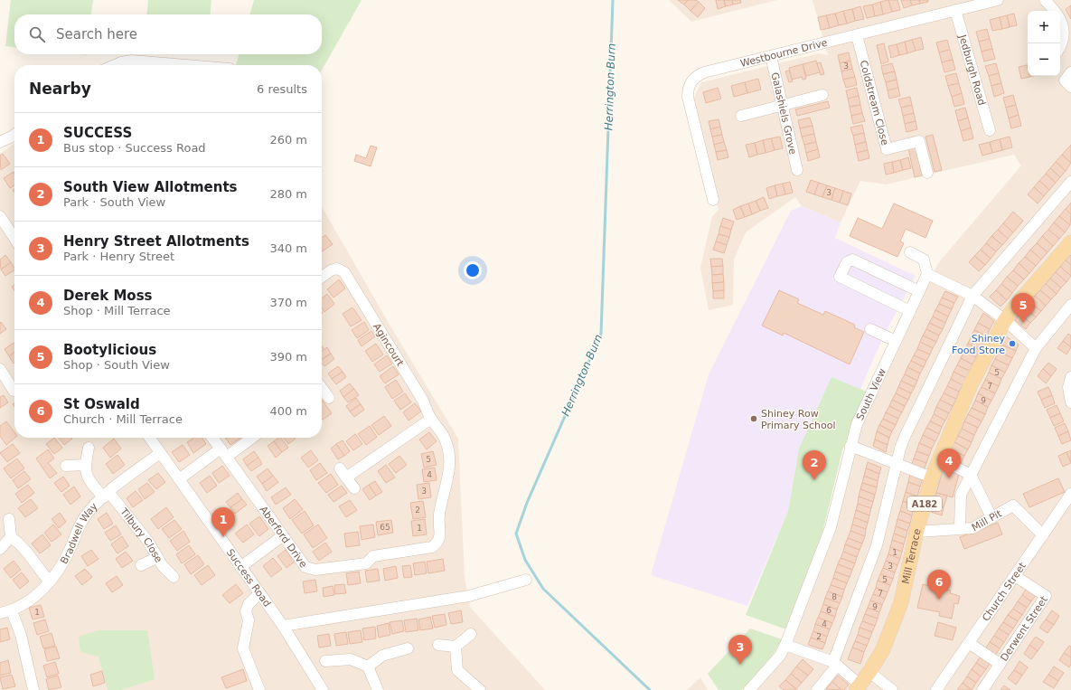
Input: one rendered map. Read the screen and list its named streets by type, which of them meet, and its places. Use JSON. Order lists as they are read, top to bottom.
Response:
{
  "streets": {
    "main road": ["A182", "Mill Terrace"],
    "street": [
      "Westbourne Drive",
      "Jedburgh Road",
      "Coldstream Close",
      "Galashiels Grove",
      "Agincourt",
      "South View",
      "Mill Pit",
      "Bradwell Way",
      "Tilbury Close",
      "Aberford Drive",
      "Success Road",
      "Church Street",
      "Derwent Street"
    ]
  },
  "crossings": [
    ["Westbourne Drive", "Jedburgh Road"],
    ["Westbourne Drive", "Coldstream Close"],
    ["Westbourne Drive", "Galashiels Grove"],
    ["Agincourt", "Aberford Drive"],
    ["A182", "Mill Terrace"],
    ["Mill Pit", "Mill Terrace"],
    ["Mill Pit", "Church Street"],
    ["Bradwell Way", "Tilbury Close"],
    ["Bradwell Way", "Success Road"],
    ["Church Street", "Derwent Street"]
  ],
  "water": ["Herrington Burn"],
  "places": ["Shiney Food Store", "Shiney Row Primary School"],
  "house_numbers": [
    "3",
    "3",
    "5",
    "7",
    "9",
    "5",
    "4",
    "3",
    "2",
    "65",
    "1",
    "1",
    "3",
    "5",
    "7",
    "8",
    "9",
    "6",
    "1",
    "4",
    "2"
  ],
  "page": {
    "map_buttons": ["+", "−"],
    "search": "Search here",
    "heading": ["Nearby", "6 results"],
    "list": [
      {
        "mark": "1",
        "name": "SUCCESS",
        "note": "Bus stop · Success Road",
        "value": "260 m"
      },
      {
        "mark": "2",
        "name": "South View Allotments",
        "note": "Park · South View",
        "value": "280 m"
      },
      {
        "mark": "3",
        "name": "Henry Street Allotments",
        "note": "Park · Henry Street",
        "value": "340 m"
      },
      {
        "mark": "4",
        "name": "Derek Moss",
        "note": "Shop · Mill Terrace",
        "value": "370 m"
      },
      {
        "mark": "5",
        "name": "Bootylicious",
        "note": "Shop · South View",
        "value": "390 m"
      },
      {
        "mark": "6",
        "name": "St Oswald",
        "note": "Church · Mill Terrace",
        "value": "400 m"
      }
    ],
    "pins": [
      "5",
      "4",
      "2",
      "1",
      "6",
      "3"
    ]
  }
}
